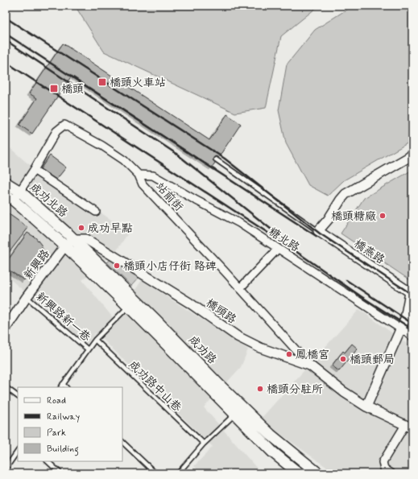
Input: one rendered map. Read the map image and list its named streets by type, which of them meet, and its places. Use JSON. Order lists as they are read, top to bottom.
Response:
{
  "streets": {
    "main road": ["成功北路", "成功路"],
    "street": [
      "站前街",
      "糖北路",
      "橋燕路",
      "新興路",
      "橋頭路"
    ],
    "lane": ["新興路新一巷", "成功路中山巷"]
  },
  "crossings": [
    ["站前街", "成功北路"],
    ["站前街", "糖北路"],
    ["站前街", "橋頭路"],
    ["成功北路", "新興路"],
    ["成功北路", "橋頭路"],
    ["成功北路", "成功路"],
    ["糖北路", "橋燕路"],
    ["橋燕路", "橋頭路"],
    ["新興路", "新興路新一巷"],
    ["新興路", "成功路"],
    ["橋頭路", "成功路"]
  ],
  "places": {
    "transit": ["橋頭火車站", "橋頭"],
    "other": [
      "橋頭糖廠",
      "成功早點",
      "橋頭小店仔街 路碑",
      "鳳橋宮",
      "橋頭郵局",
      "橋頭分駐所"
    ]
  },
  "legend": [
    "Road",
    "Railway",
    "Park",
    "Building"
  ]
}
